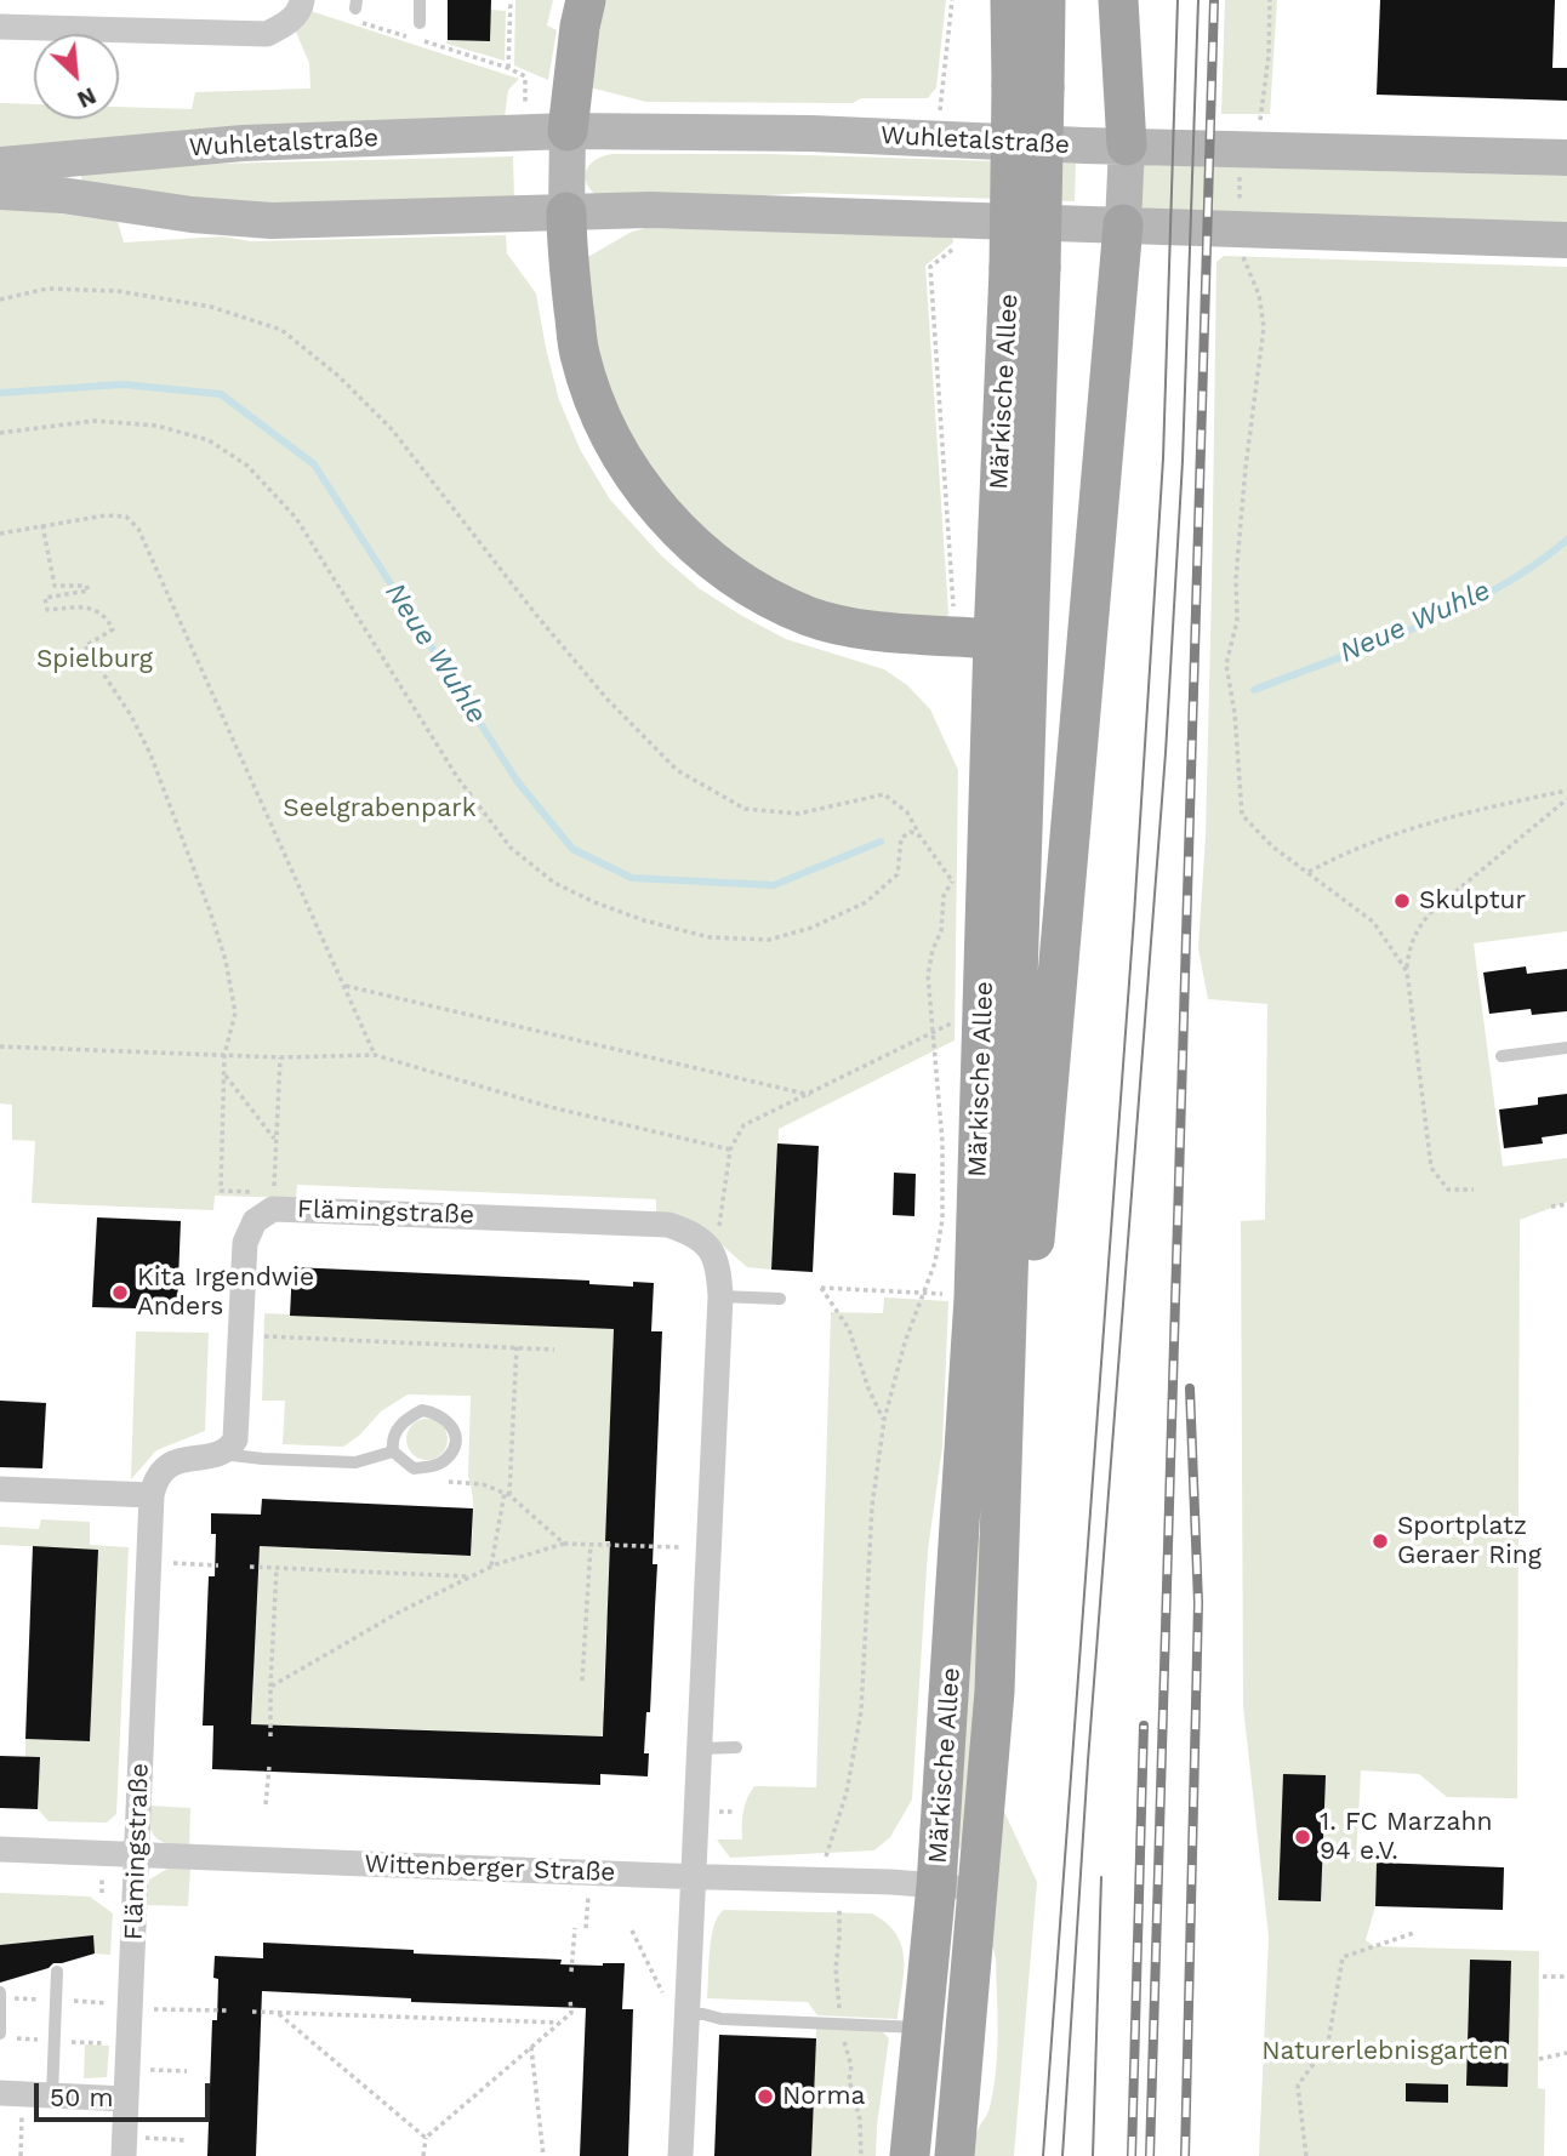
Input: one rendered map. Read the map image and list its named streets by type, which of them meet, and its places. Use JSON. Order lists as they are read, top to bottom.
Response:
{
  "streets": {
    "main road": ["Wuhletalstraße", "Märkische Allee"],
    "street": ["Flämingstraße", "Wittenberger Straße"]
  },
  "crossings": [
    ["Märkische Allee", "Wittenberger Straße"],
    ["Flämingstraße", "Wittenberger Straße"]
  ],
  "water": ["Neue Wuhle"],
  "parks": ["Spielburg", "Seelgrabenpark", "Naturerlebnisgarten"],
  "places": [
    "Skulptur",
    "Kita Irgendwie Anders",
    "Sportplatz Geraer Ring",
    "1. FC Marzahn 94 e.V.",
    "Norma"
  ],
  "scale_bar": "50 m",
  "north": "bottom right"
}
